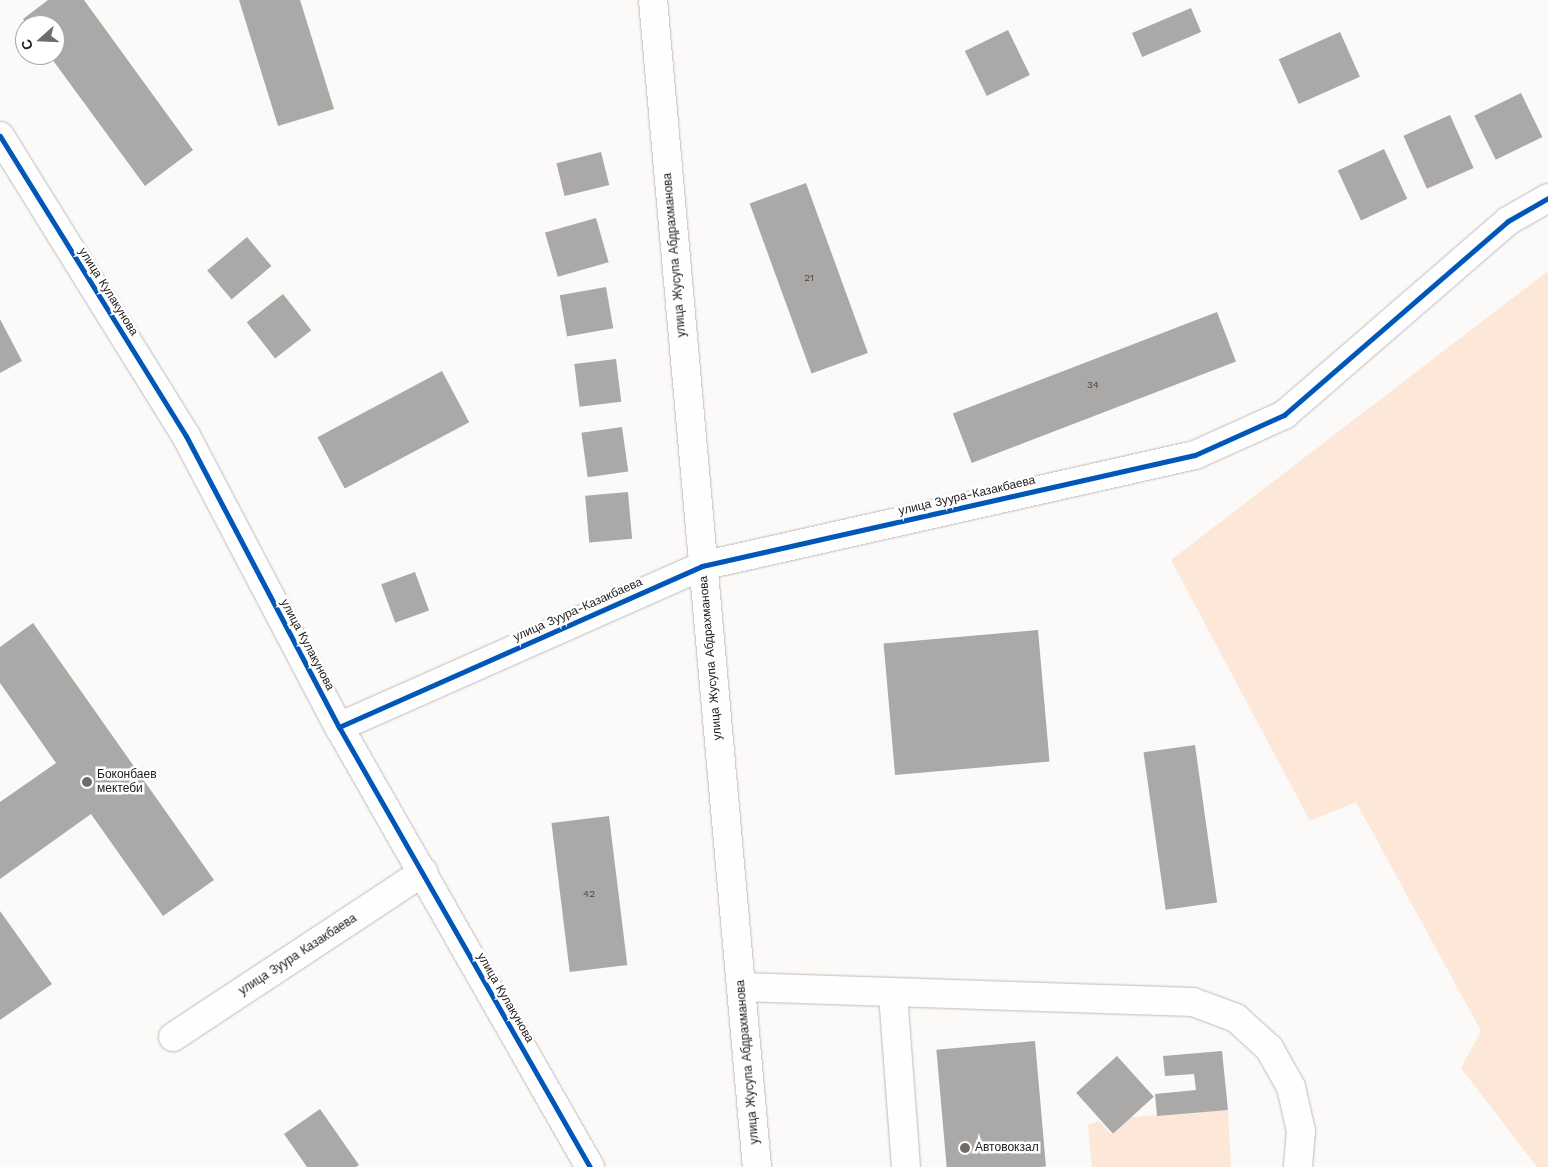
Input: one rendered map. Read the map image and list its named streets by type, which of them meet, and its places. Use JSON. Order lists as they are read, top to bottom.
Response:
{
  "streets": {
    "main road": [
      "улица Жусупа Абдрахманова",
      "улица Кулакунова",
      "улица Зуура-Казакбаева",
      "улица Зуура Казакбаева"
    ]
  },
  "crossings": [
    ["улица Жусупа Абдрахманова", "улица Зуура-Казакбаева"],
    ["улица Кулакунова", "улица Зуура-Казакбаева"],
    ["улица Кулакунова", "улица Зуура Казакбаева"]
  ],
  "places": ["Боконбаев мектеби", "Автовокзал"],
  "house_numbers": ["21", "34", "42"],
  "north": "left"
}
